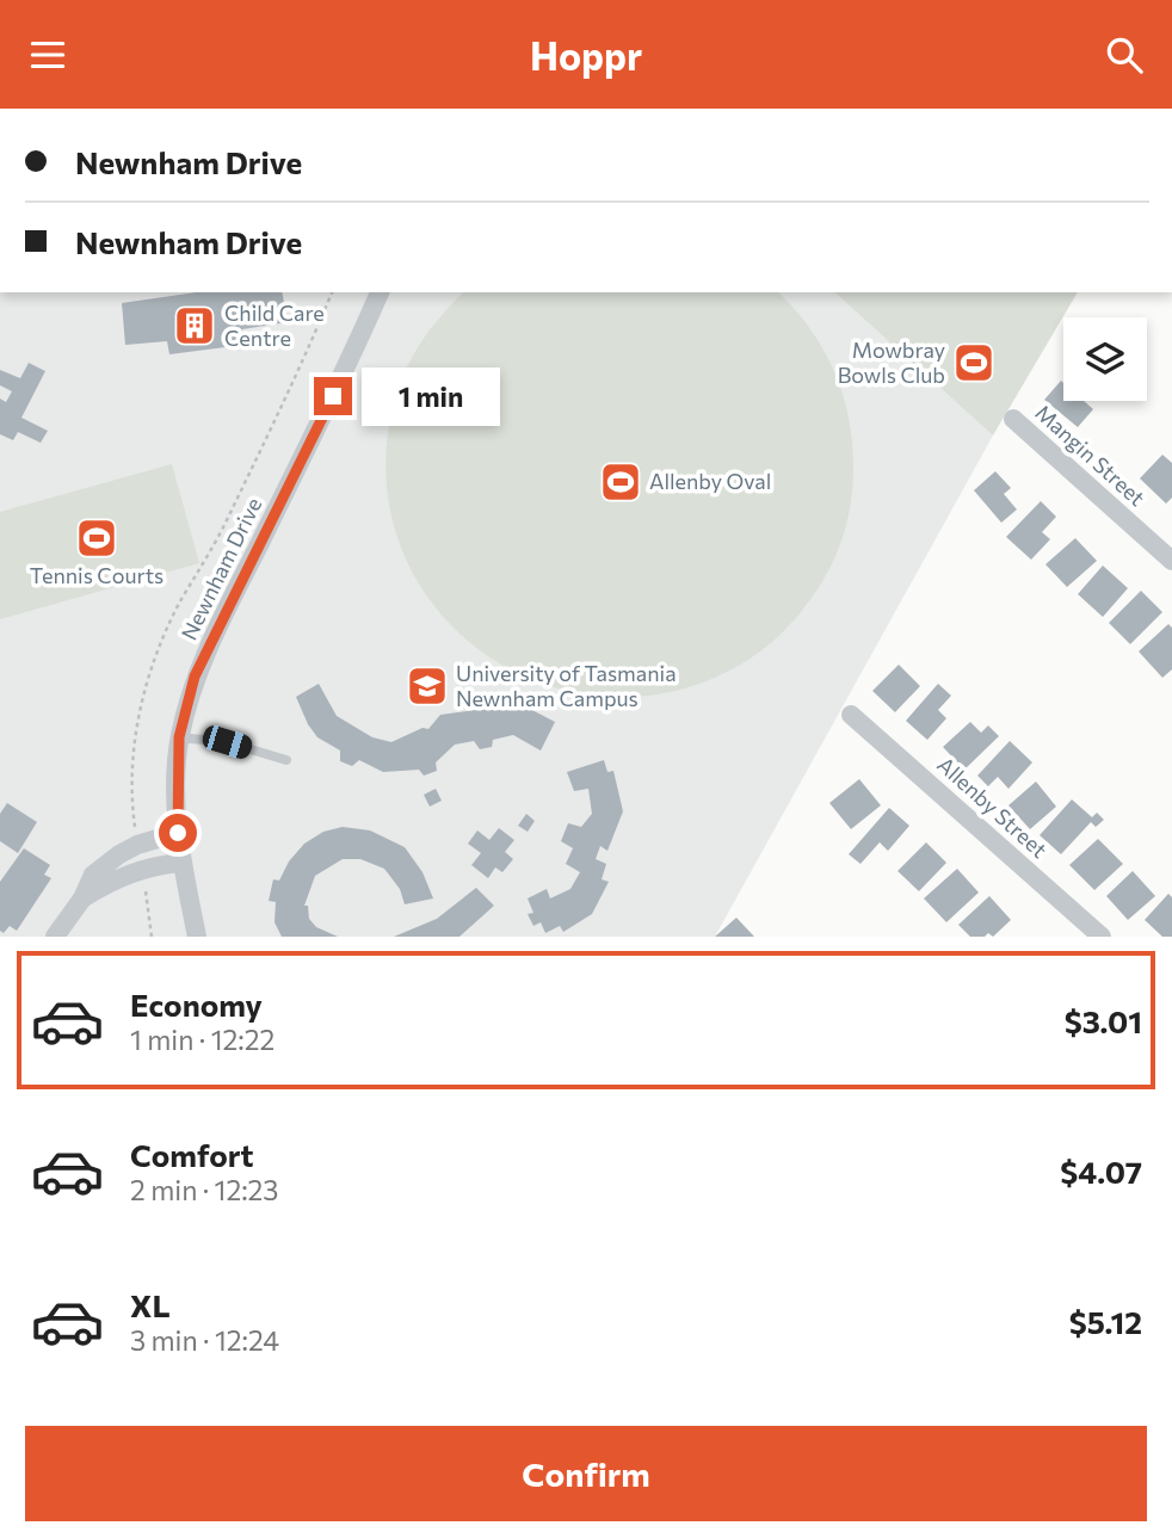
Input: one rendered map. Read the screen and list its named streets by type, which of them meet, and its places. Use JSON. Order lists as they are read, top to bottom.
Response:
{
  "streets": {
    "street": ["Mangin Street", "Newnham Drive", "Allenby Street"]
  },
  "places": {
    "building": ["Child Care Centre"],
    "sports": ["Mowbray Bowls Club", "Allenby Oval", "Tennis Courts"],
    "school or university": ["University of Tasmania Newnham Campus"]
  },
  "page": {
    "header": "Hoppr",
    "banner": ["Newnham Drive", "Newnham Drive"],
    "bubble": "1 min",
    "list": [
      {
        "name": "Economy",
        "note": "1 min · 12:22",
        "value": "$3.01"
      },
      {
        "name": "Comfort",
        "note": "2 min · 12:23",
        "value": "$4.07"
      },
      {
        "name": "XL",
        "note": "3 min · 12:24",
        "value": "$5.12"
      }
    ],
    "buttons": "Confirm"
  }
}
